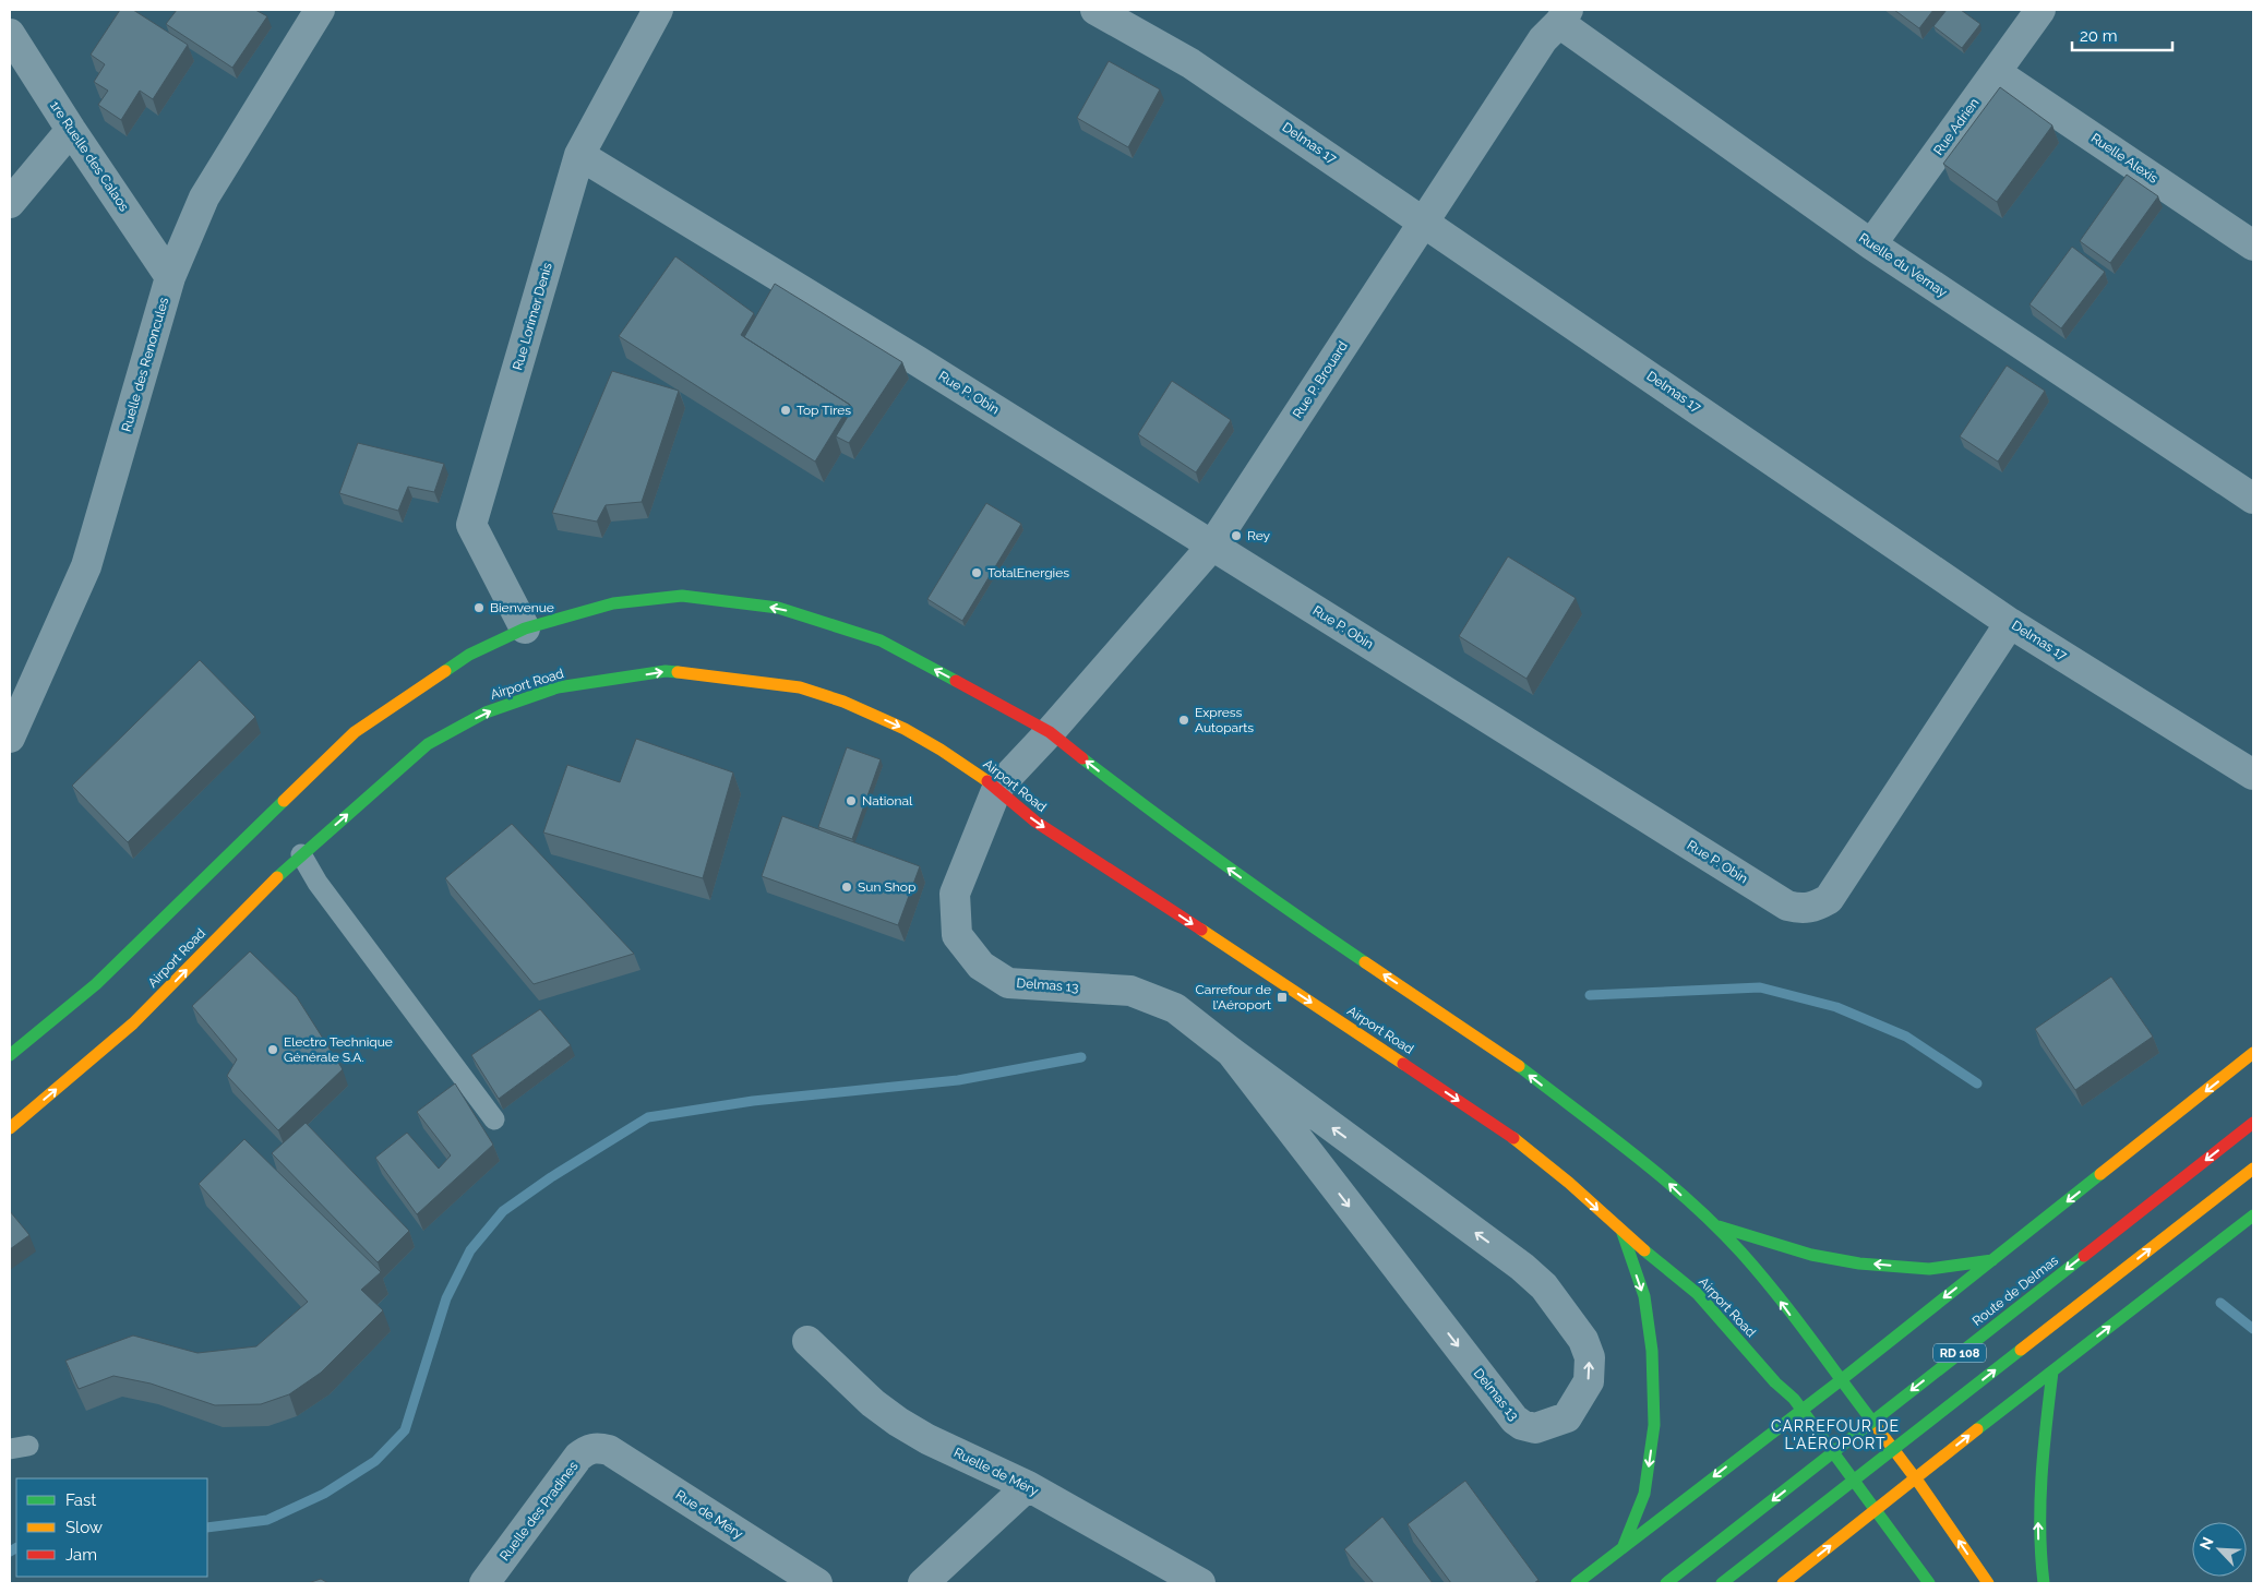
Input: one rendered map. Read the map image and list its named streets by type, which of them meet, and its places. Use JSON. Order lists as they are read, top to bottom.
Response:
{
  "streets": {
    "main road": ["Airport Road", "Route de Delmas", "RD 108"],
    "street": [
      "Rue Adrien",
      "Delmas 17",
      "1re Ruelle des Calaos",
      "Ruelle Alexis",
      "Ruelle du Vernay",
      "Rue Lorimer Denis",
      "Ruelle des Renoncules",
      "Rue P. Brouard",
      "Rue P. Obin",
      "Delmas 13",
      "Ruelle de Méry",
      "Ruelle des Pradines",
      "Rue de Méry"
    ]
  },
  "crossings": [
    ["Rue Adrien", "Ruelle Alexis"],
    ["Rue Adrien", "Ruelle du Vernay"],
    ["Delmas 17", "Rue P. Brouard"],
    ["Delmas 17", "Rue P. Obin"],
    ["1re Ruelle des Calaos", "Ruelle des Renoncules"],
    ["Ruelle du Vernay", "Rue P. Brouard"],
    ["Rue Lorimer Denis", "Rue P. Obin"],
    ["Rue P. Brouard", "Rue P. Obin"],
    ["Rue P. Brouard", "Airport Road"],
    ["Rue P. Brouard", "Delmas 13"],
    ["Airport Road", "Delmas 13"],
    ["Ruelle des Pradines", "Rue de Méry"]
  ],
  "one_way": ["Airport Road"],
  "districts": ["CARREFOUR DE L'AÉROPORT"],
  "places": {
    "other": [
      "Top Tires",
      "Rey",
      "TotalEnergies",
      "Bienvenue",
      "Express Autoparts",
      "National",
      "Sun Shop",
      "Electro Technique Générale S.A."
    ],
    "transit": ["Carrefour de l'Aéroport"]
  },
  "legend": ["Fast", "Slow", "Jam"],
  "scale_bar": "20 m",
  "north": "top left"
}
